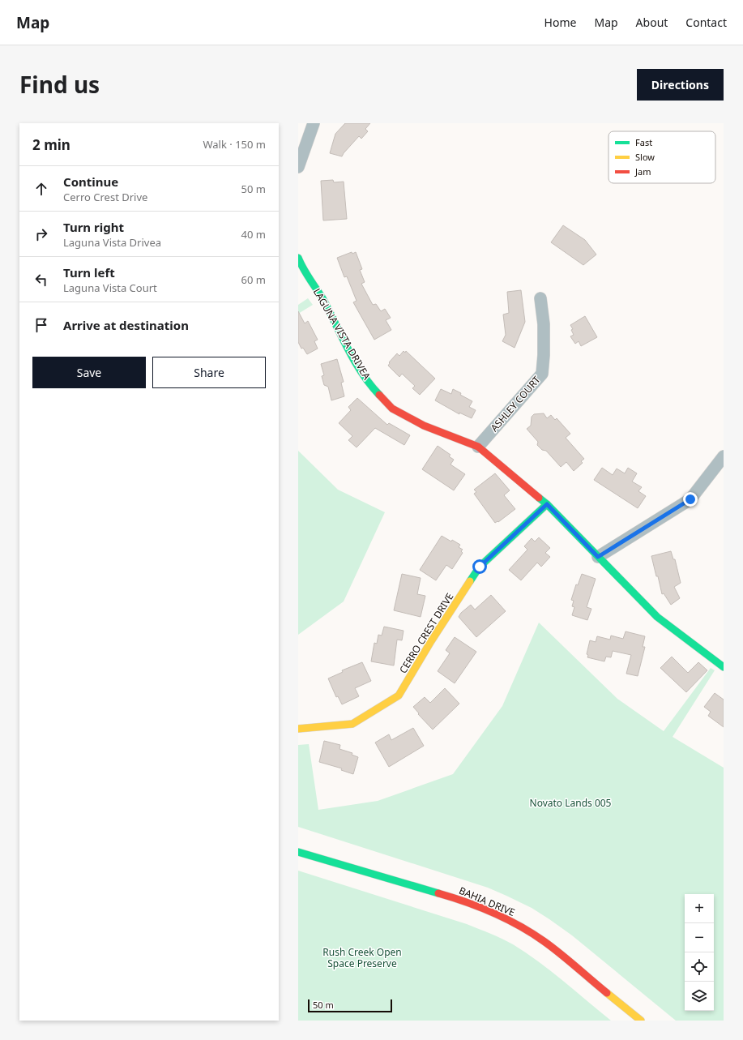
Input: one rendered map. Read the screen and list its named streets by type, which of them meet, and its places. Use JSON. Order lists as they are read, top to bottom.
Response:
{
  "streets": {
    "street": [
      "LAGUNA VISTA DRIVEA",
      "ASHLEY COURT",
      "CERRO CREST DRIVE",
      "BAHIA DRIVE"
    ]
  },
  "crossings": [
    ["LAGUNA VISTA DRIVEA", "ASHLEY COURT"],
    ["LAGUNA VISTA DRIVEA", "CERRO CREST DRIVE"]
  ],
  "parks": ["Novato Lands 005", "Rush Creek Open Space Preserve"],
  "legend": ["Fast", "Slow", "Jam"],
  "scale_bar": "50 m",
  "page": {
    "header": "Map",
    "nav": [
      "Home",
      "Map",
      "About",
      "Contact"
    ],
    "title": "Find us",
    "buttons": [
      "Directions",
      ["Save", "Share"]
    ],
    "heading": ["2 min", "Walk · 150 m"],
    "list": [
      ["Continue", "Cerro Crest Drive", "50 m"],
      ["Turn right", "Laguna Vista Drivea", "40 m"],
      ["Turn left", "Laguna Vista Court", "60 m"],
      "Arrive at destination"
    ],
    "map_buttons": ["+", "−"],
    "scale": "50 m"
  }
}
